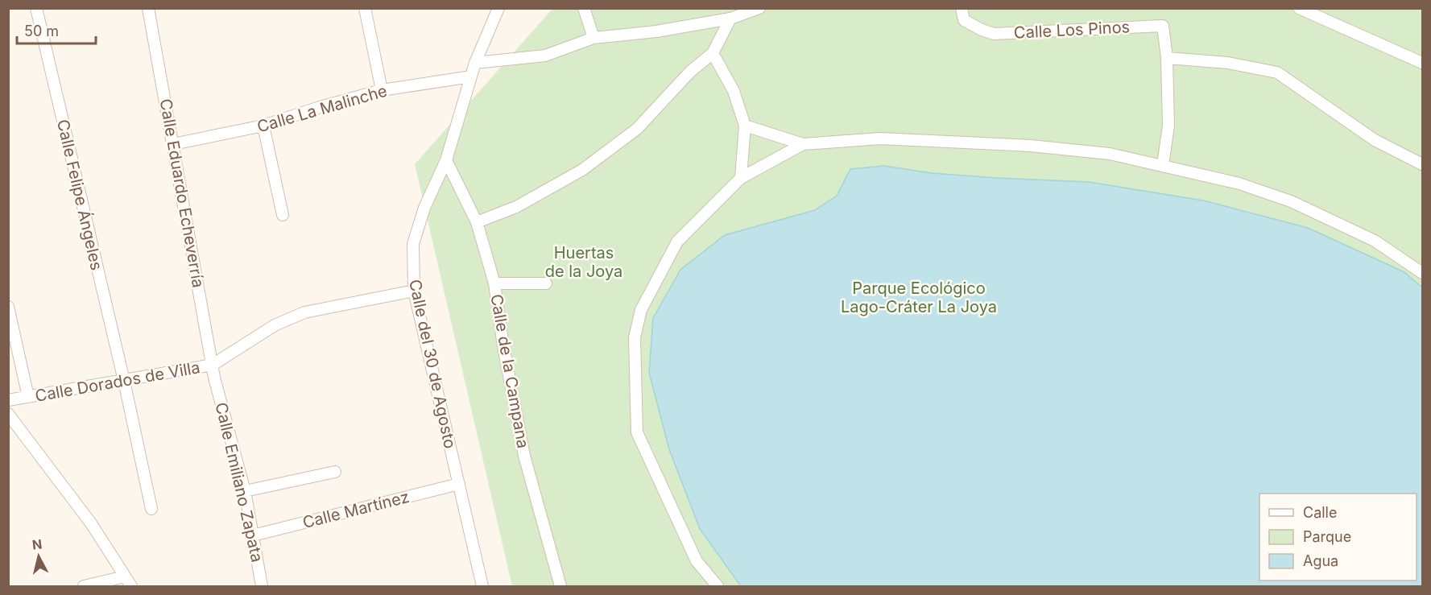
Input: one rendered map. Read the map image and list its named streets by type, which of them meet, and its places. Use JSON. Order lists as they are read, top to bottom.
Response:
{
  "streets": {
    "street": [
      "Calle Los Pinos",
      "Calle La Malinche",
      "Calle Eduardo Echeverría",
      "Calle Felipe Ángeles",
      "Calle del 30 de Agosto",
      "Calle de la Campana",
      "Calle Dorados de Villa",
      "Calle Emiliano Zapata",
      "Calle Martínez"
    ]
  },
  "crossings": [
    ["Calle La Malinche", "Calle Eduardo Echeverría"],
    ["Calle La Malinche", "Calle del 30 de Agosto"],
    ["Calle Eduardo Echeverría", "Calle Dorados de Villa"],
    ["Calle Eduardo Echeverría", "Calle Emiliano Zapata"],
    ["Calle Felipe Ángeles", "Calle Dorados de Villa"],
    ["Calle del 30 de Agosto", "Calle de la Campana"],
    ["Calle del 30 de Agosto", "Calle Dorados de Villa"],
    ["Calle del 30 de Agosto", "Calle Martínez"],
    ["Calle Emiliano Zapata", "Calle Martínez"]
  ],
  "parks": ["Huertas de la Joya", "Parque Ecológico Lago-Cráter La Joya"],
  "legend": ["Calle", "Parque", "Agua"],
  "scale_bar": "50 m",
  "north": "top"
}
